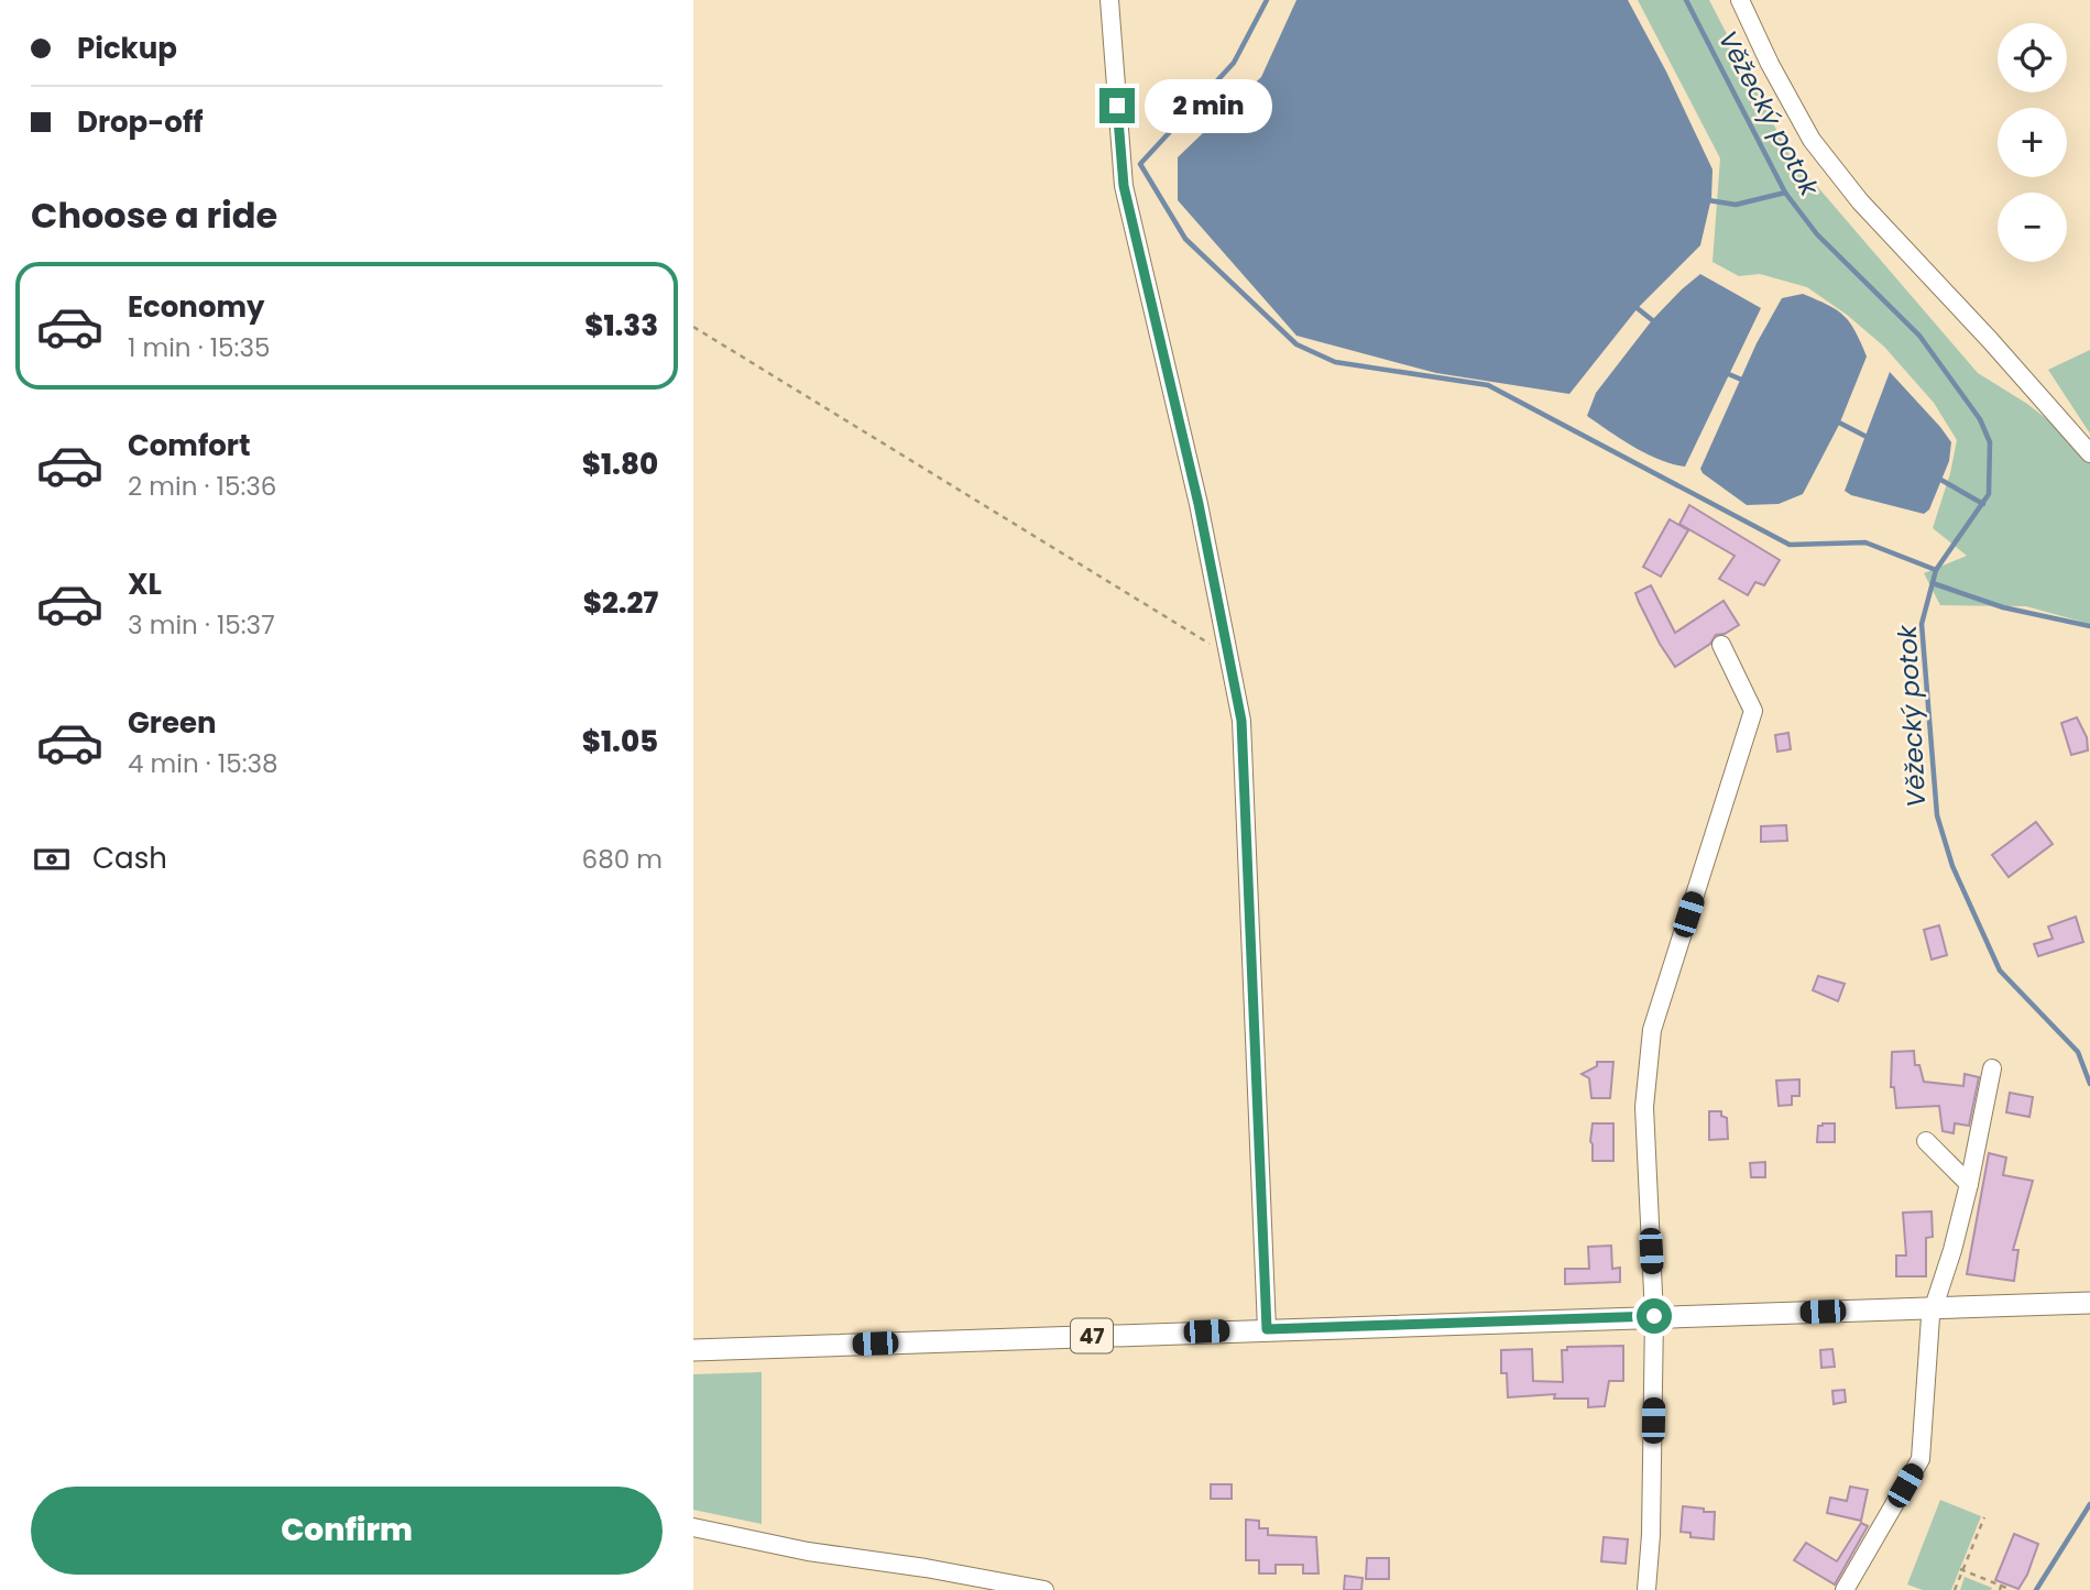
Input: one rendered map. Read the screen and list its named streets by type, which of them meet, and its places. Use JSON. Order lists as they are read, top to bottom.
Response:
{
  "streets": {
    "main road": ["47"]
  },
  "water": ["Věžecký potok"],
  "page": {
    "banner": ["Pickup", "Drop-off"],
    "map_buttons": ["+", "−"],
    "bubble": "2 min",
    "heading": "Choose a ride",
    "list": [
      {
        "name": "Economy",
        "note": "1 min · 15:35",
        "value": "$1.33"
      },
      {
        "name": "Comfort",
        "note": "2 min · 15:36",
        "value": "$1.80"
      },
      {
        "name": "XL",
        "note": "3 min · 15:37",
        "value": "$2.27"
      },
      {
        "name": "Green",
        "note": "4 min · 15:38",
        "value": "$1.05"
      }
    ],
    "pay": ["Cash", "680 m"],
    "buttons": "Confirm"
  }
}
